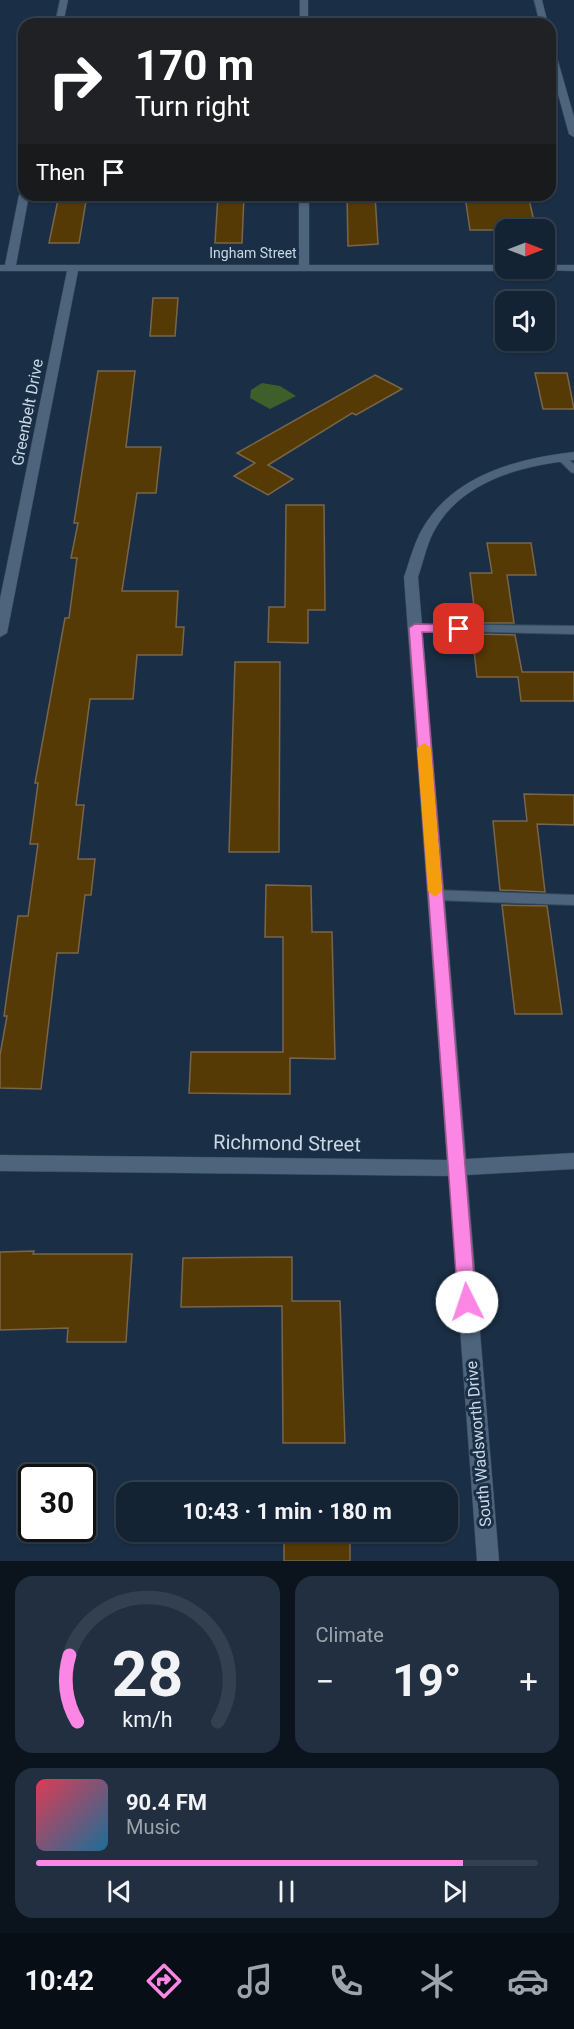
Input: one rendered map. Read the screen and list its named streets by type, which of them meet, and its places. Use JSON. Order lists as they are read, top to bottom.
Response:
{
  "streets": {
    "street": [
      "Ingham Street",
      "Greenbelt Drive",
      "Richmond Street",
      "South Wadsworth Drive"
    ]
  },
  "crossings": [
    ["Ingham Street", "Greenbelt Drive"],
    ["Richmond Street", "South Wadsworth Drive"]
  ],
  "north": "right",
  "page": {
    "turn": ["170 m", "Turn right"],
    "then": "Then",
    "limit": "30",
    "trip": "10:43 · 1 min · 180 m",
    "tile": "Climate",
    "heat": ["−", "19°", "+"],
    "song": ["90.4 FM", "Music"],
    "tabs": "10:42",
    "gauge": ["28", "km/h"]
  }
}
